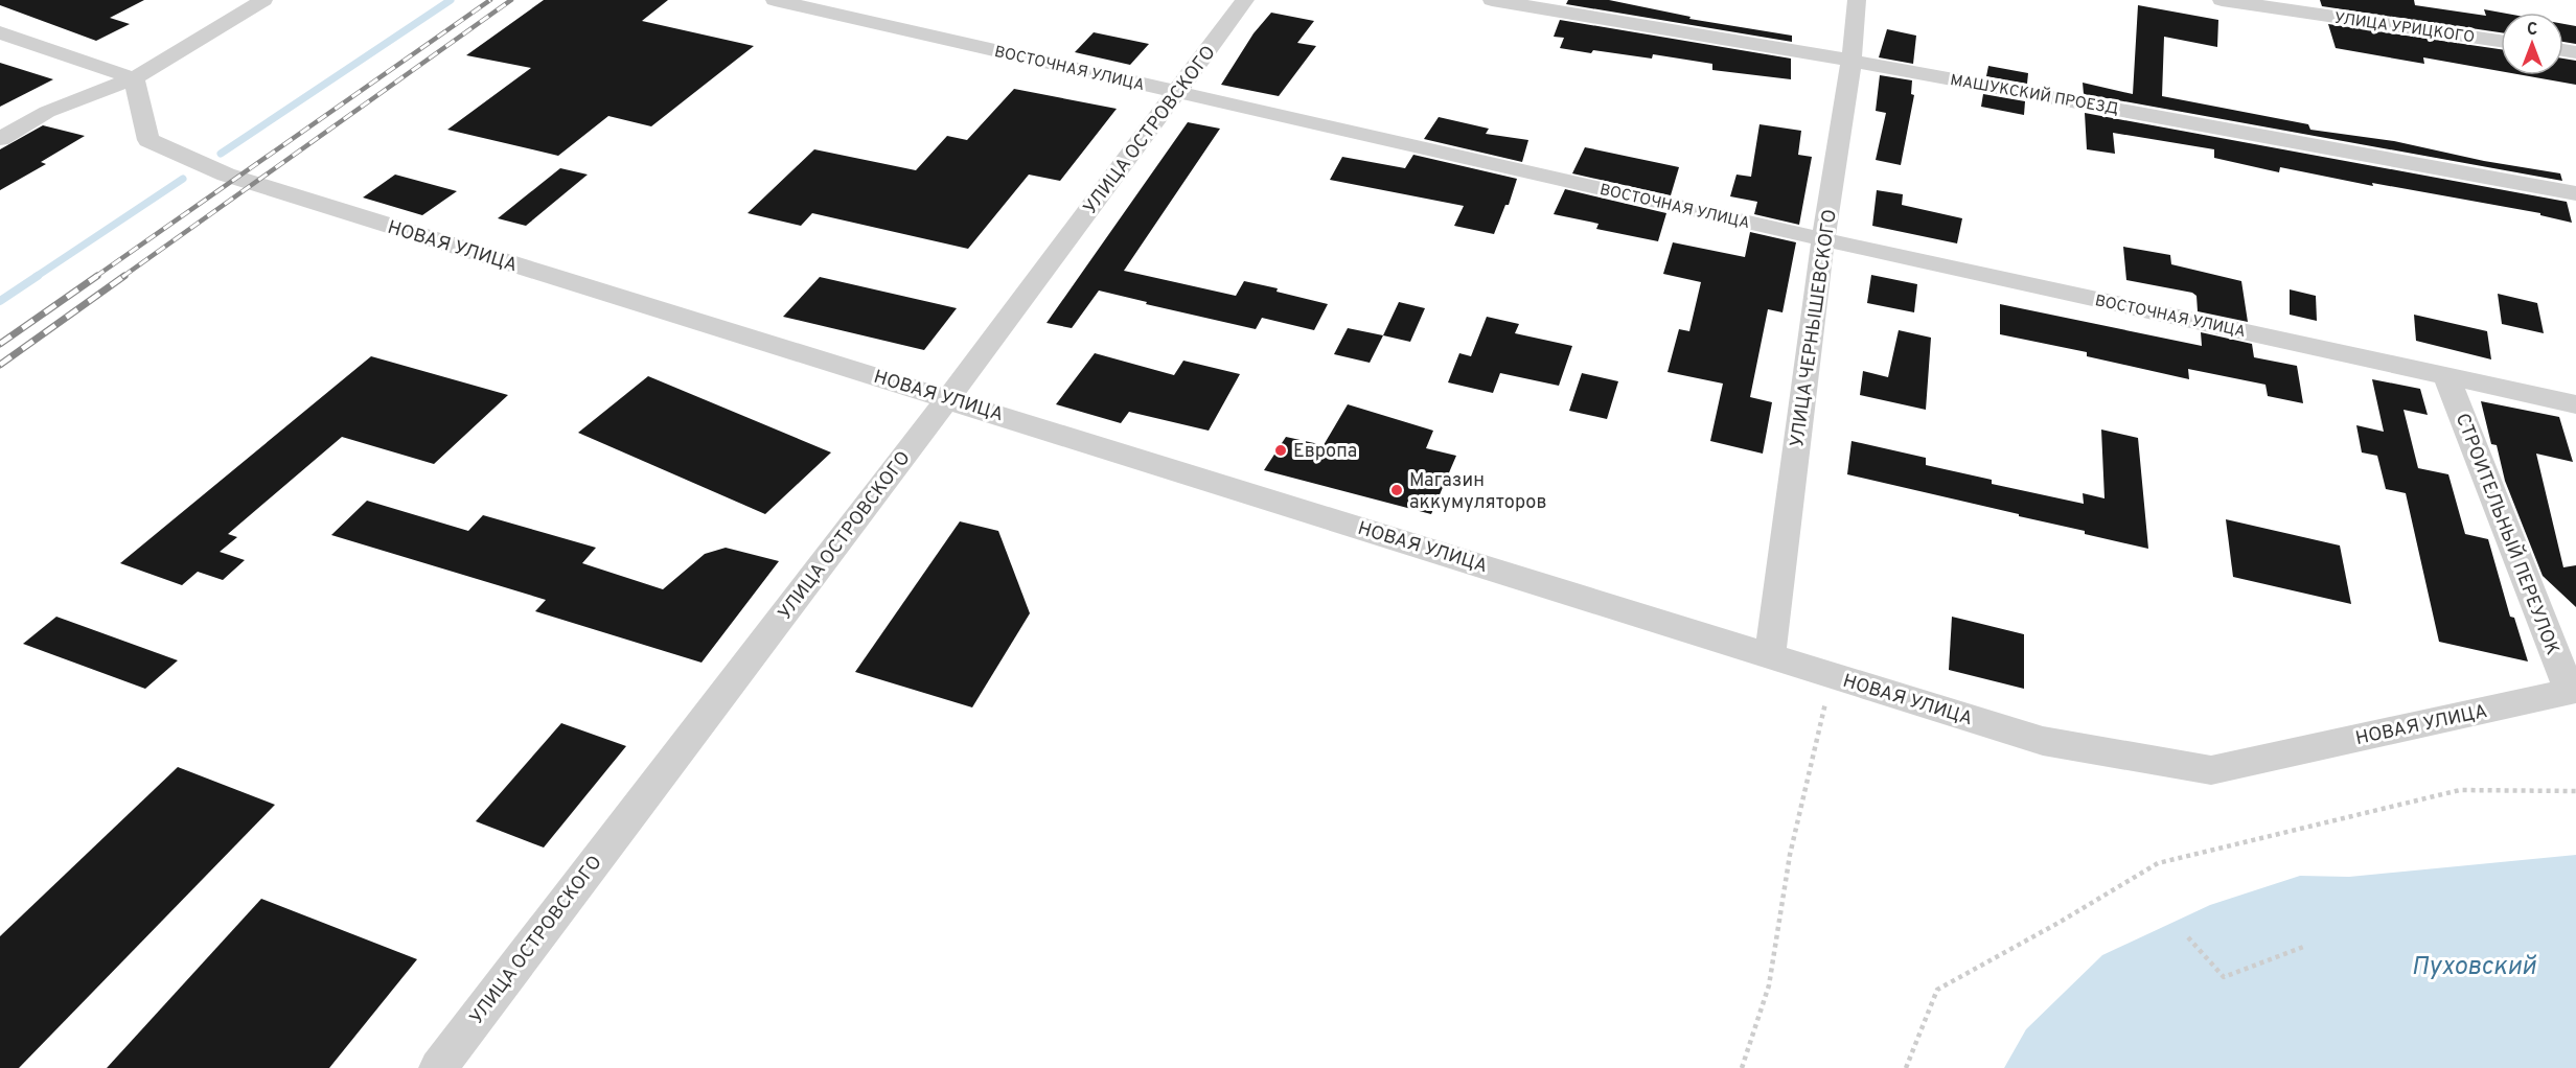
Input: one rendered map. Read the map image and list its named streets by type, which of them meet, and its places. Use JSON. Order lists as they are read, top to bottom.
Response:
{
  "streets": {
    "street": [
      "УЛИЦА УРИЦКОГО",
      "ВОСТОЧНАЯ УЛИЦА",
      "МАШУКСКИЙ ПРОЕЗД",
      "УЛИЦА ОСТРОВСКОГО",
      "НОВАЯ УЛИЦА",
      "УЛИЦА ЧЕРНЫШЕВСКОГО",
      "СТРОИТЕЛЬНЫЙ ПЕРЕУЛОК"
    ]
  },
  "crossings": [
    ["ВОСТОЧНАЯ УЛИЦА", "УЛИЦА ОСТРОВСКОГО"],
    ["ВОСТОЧНАЯ УЛИЦА", "УЛИЦА ЧЕРНЫШЕВСКОГО"],
    ["ВОСТОЧНАЯ УЛИЦА", "СТРОИТЕЛЬНЫЙ ПЕРЕУЛОК"],
    ["МАШУКСКИЙ ПРОЕЗД", "УЛИЦА ЧЕРНЫШЕВСКОГО"],
    ["УЛИЦА ОСТРОВСКОГО", "НОВАЯ УЛИЦА"],
    ["НОВАЯ УЛИЦА", "УЛИЦА ЧЕРНЫШЕВСКОГО"],
    ["НОВАЯ УЛИЦА", "СТРОИТЕЛЬНЫЙ ПЕРЕУЛОК"]
  ],
  "water": ["Пуховский"],
  "places": ["Европа", "Магазин аккумуляторов"],
  "north": "top"
}
